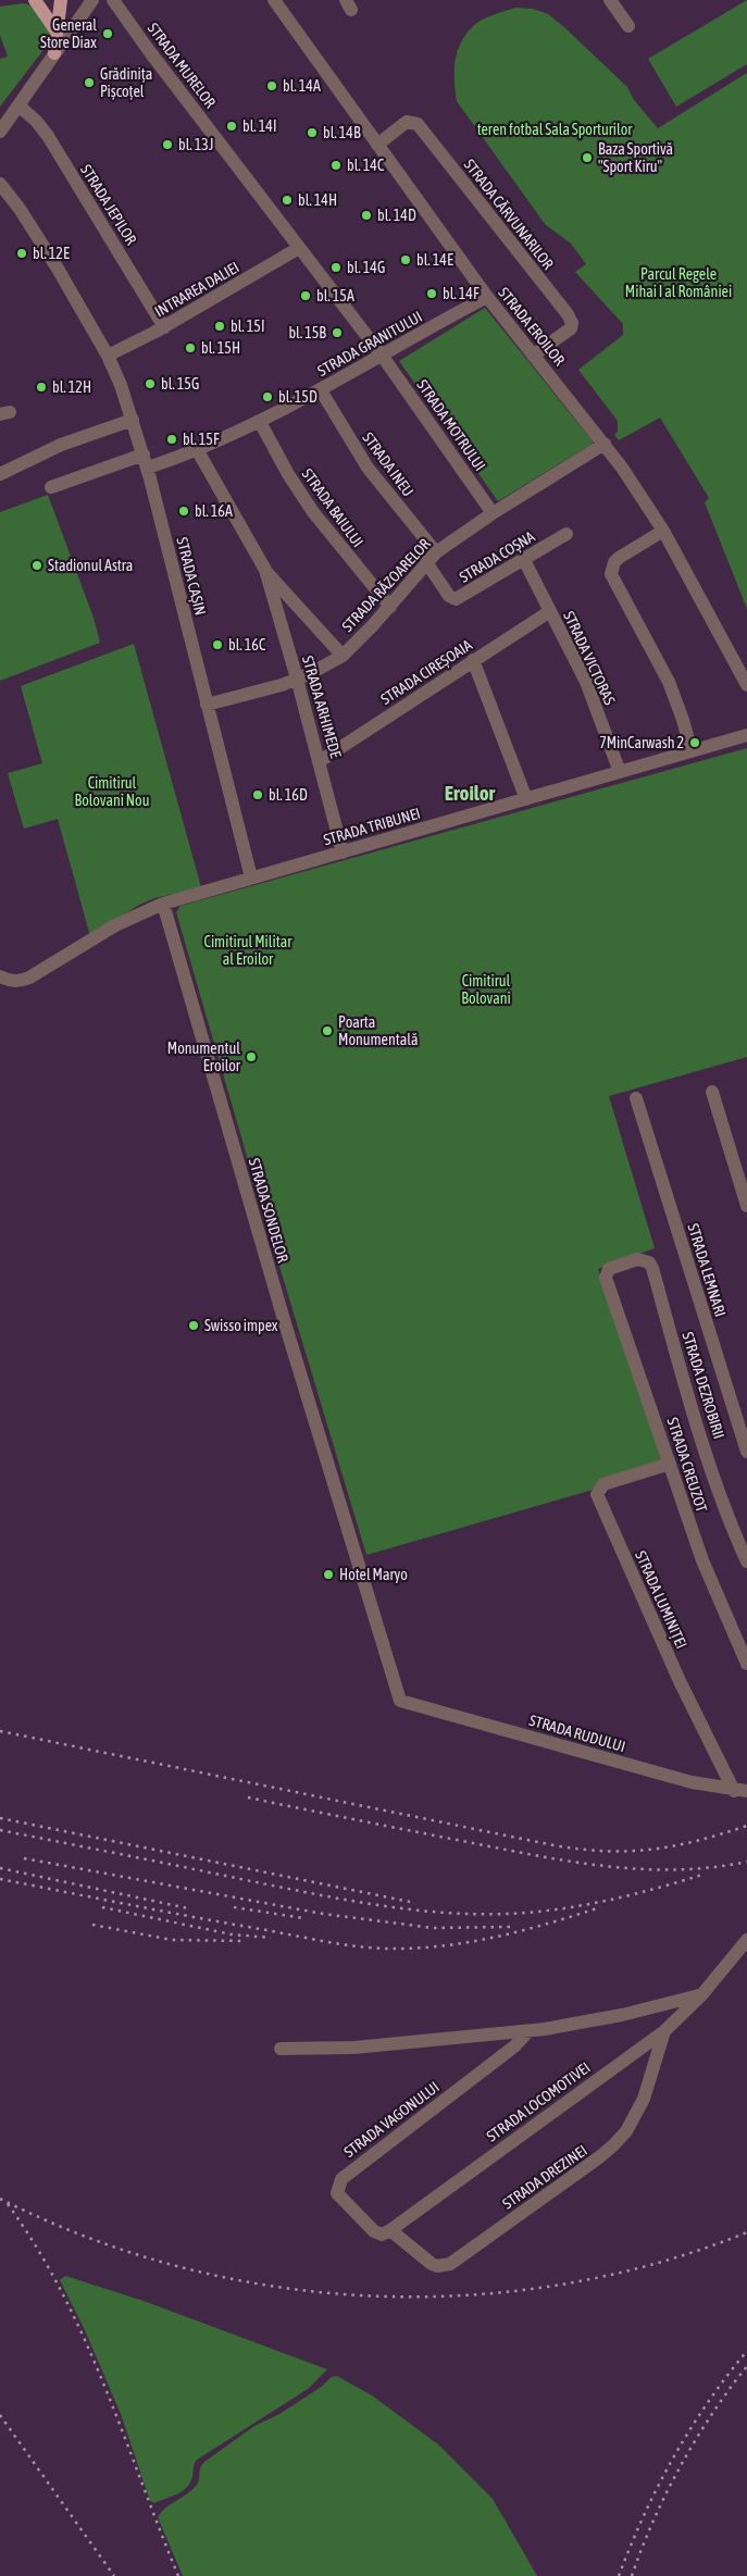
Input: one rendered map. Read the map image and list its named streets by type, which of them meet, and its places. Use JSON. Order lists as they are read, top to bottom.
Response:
{
  "streets": {
    "street": [
      "STRADA MURELOR",
      "STRADA JEPILOR",
      "STRADA CĂRVUNARILOR",
      "INTRAREA DALIEI",
      "STRADA EROILOR",
      "STRADA GRANITULUI",
      "STRADA MOTRULUI",
      "STRADA INEU",
      "STRADA BAIULUI",
      "STRADA COȘNA",
      "STRADA CAȘIN",
      "STRADA RĂZOARELOR",
      "STRADA VICTORAS",
      "STRADA CIREȘOAIA",
      "STRADA ARHIMEDE",
      "STRADA TRIBUNEI",
      "STRADA SONDELOR",
      "STRADA LEMNARI",
      "STRADA DEZROBIRII",
      "STRADA CREUZOT",
      "STRADA LUMINIȚEI",
      "STRADA RUDULUI",
      "STRADA LOCOMOTIVEI",
      "STRADA VAGONULUI",
      "STRADA DREZINEI"
    ]
  },
  "crossings": [
    ["STRADA MURELOR", "INTRAREA DALIEI"],
    ["STRADA MURELOR", "STRADA GRANITULUI"],
    ["STRADA MURELOR", "STRADA MOTRULUI"],
    ["STRADA JEPILOR", "INTRAREA DALIEI"],
    ["STRADA CĂRVUNARILOR", "STRADA EROILOR"],
    ["INTRAREA DALIEI", "STRADA CAȘIN"],
    ["STRADA EROILOR", "STRADA GRANITULUI"],
    ["STRADA EROILOR", "STRADA RĂZOARELOR"],
    ["STRADA GRANITULUI", "STRADA MOTRULUI"],
    ["STRADA GRANITULUI", "STRADA INEU"],
    ["STRADA GRANITULUI", "STRADA BAIULUI"],
    ["STRADA GRANITULUI", "STRADA CAȘIN"],
    ["STRADA GRANITULUI", "STRADA ARHIMEDE"],
    ["STRADA MOTRULUI", "STRADA RĂZOARELOR"],
    ["STRADA INEU", "STRADA RĂZOARELOR"],
    ["STRADA BAIULUI", "STRADA RĂZOARELOR"],
    ["STRADA COȘNA", "STRADA RĂZOARELOR"],
    ["STRADA COȘNA", "STRADA VICTORAS"],
    ["STRADA CAȘIN", "STRADA RĂZOARELOR"],
    ["STRADA CAȘIN", "STRADA TRIBUNEI"],
    ["STRADA RĂZOARELOR", "STRADA ARHIMEDE"],
    ["STRADA VICTORAS", "STRADA CIREȘOAIA"],
    ["STRADA VICTORAS", "STRADA TRIBUNEI"],
    ["STRADA CIREȘOAIA", "STRADA ARHIMEDE"],
    ["STRADA ARHIMEDE", "STRADA TRIBUNEI"],
    ["STRADA TRIBUNEI", "STRADA SONDELOR"],
    ["STRADA SONDELOR", "STRADA RUDULUI"],
    ["STRADA DEZROBIRII", "STRADA CREUZOT"],
    ["STRADA CREUZOT", "STRADA LUMINIȚEI"],
    ["STRADA LUMINIȚEI", "STRADA RUDULUI"],
    ["STRADA LOCOMOTIVEI", "STRADA VAGONULUI"],
    ["STRADA LOCOMOTIVEI", "STRADA DREZINEI"],
    ["STRADA VAGONULUI", "STRADA DREZINEI"]
  ],
  "districts": ["Eroilor"],
  "parks": [
    "teren fotbal Sala Sporturilor",
    "Parcul Regele Mihai I al României",
    "Cimitirul Bolovani Nou",
    "Cimitirul Militar al Eroilor",
    "Cimitirul Bolovani"
  ],
  "places": [
    "General Store Diax",
    "Grădinița Pișcoțel",
    "bl. 14A",
    "bl. 14I",
    "bl. 14B",
    "bl. 13J",
    "Baza Sportivă \"Sport Kiru\"",
    "bl. 14C",
    "bl. 14H",
    "bl. 14D",
    "bl. 12E",
    "bl. 14E",
    "bl. 14G",
    "bl. 14F",
    "bl. 15A",
    "bl. 15I",
    "bl. 15B",
    "bl. 15H",
    "bl. 15G",
    "bl. 12H",
    "bl. 15D",
    "bl. 15F",
    "bl. 16A",
    "Stadionul Astra",
    "bl. 16C",
    "7MinCarwash 2",
    "bl. 16D",
    "Poarta Monumentală",
    "Monumentul Eroilor",
    "Swisso impex",
    "Hotel Maryo"
  ]
}
